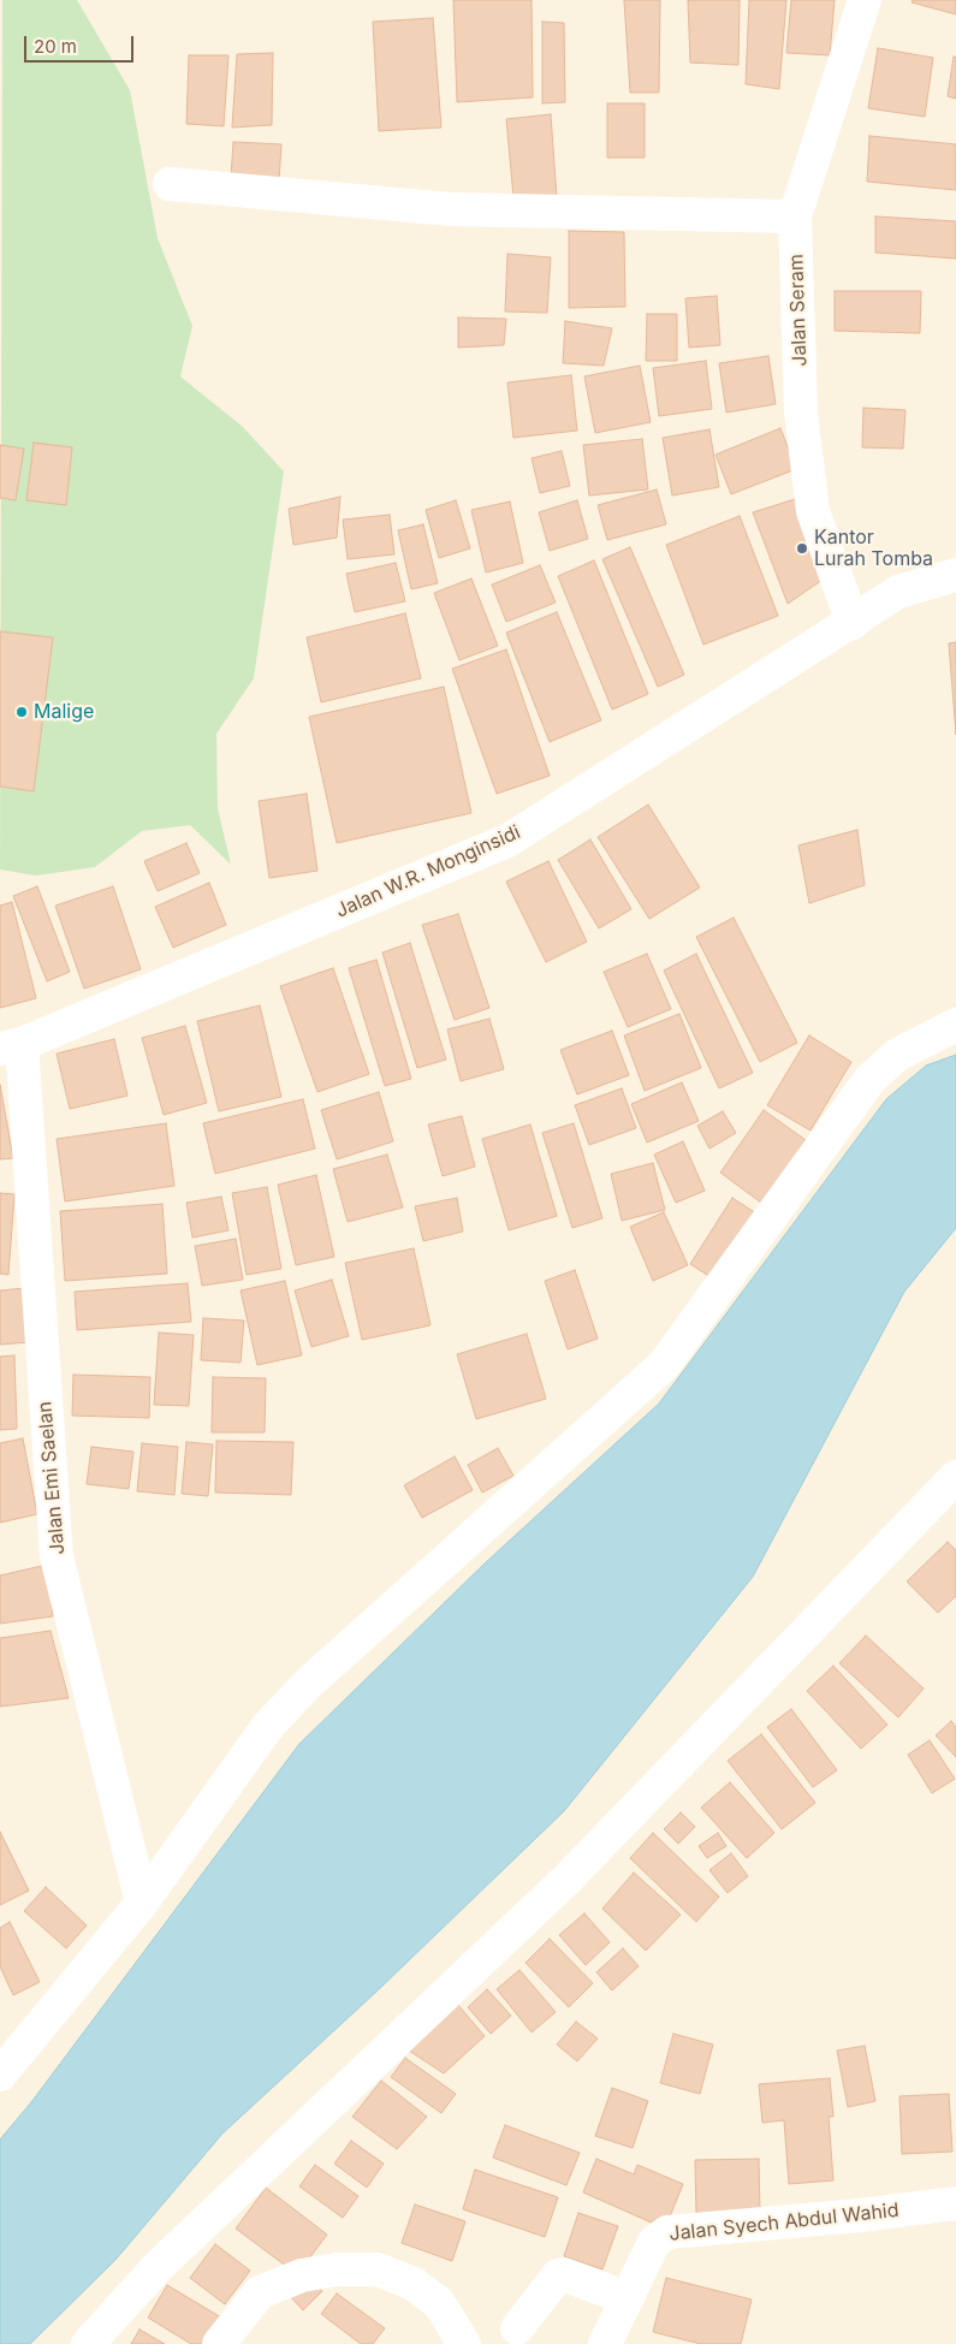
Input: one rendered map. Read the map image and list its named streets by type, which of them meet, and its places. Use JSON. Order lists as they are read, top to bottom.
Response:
{
  "streets": {
    "street": [
      "Jalan Seram",
      "Jalan W.R. Monginsidi",
      "Jalan Emi Saelan",
      "Jalan Syech Abdul Wahid"
    ]
  },
  "crossings": [
    ["Jalan Seram", "Jalan W.R. Monginsidi"],
    ["Jalan W.R. Monginsidi", "Jalan Emi Saelan"]
  ],
  "places": ["Kantor Lurah Tomba", "Malige"],
  "scale_bar": "20 m"
}
